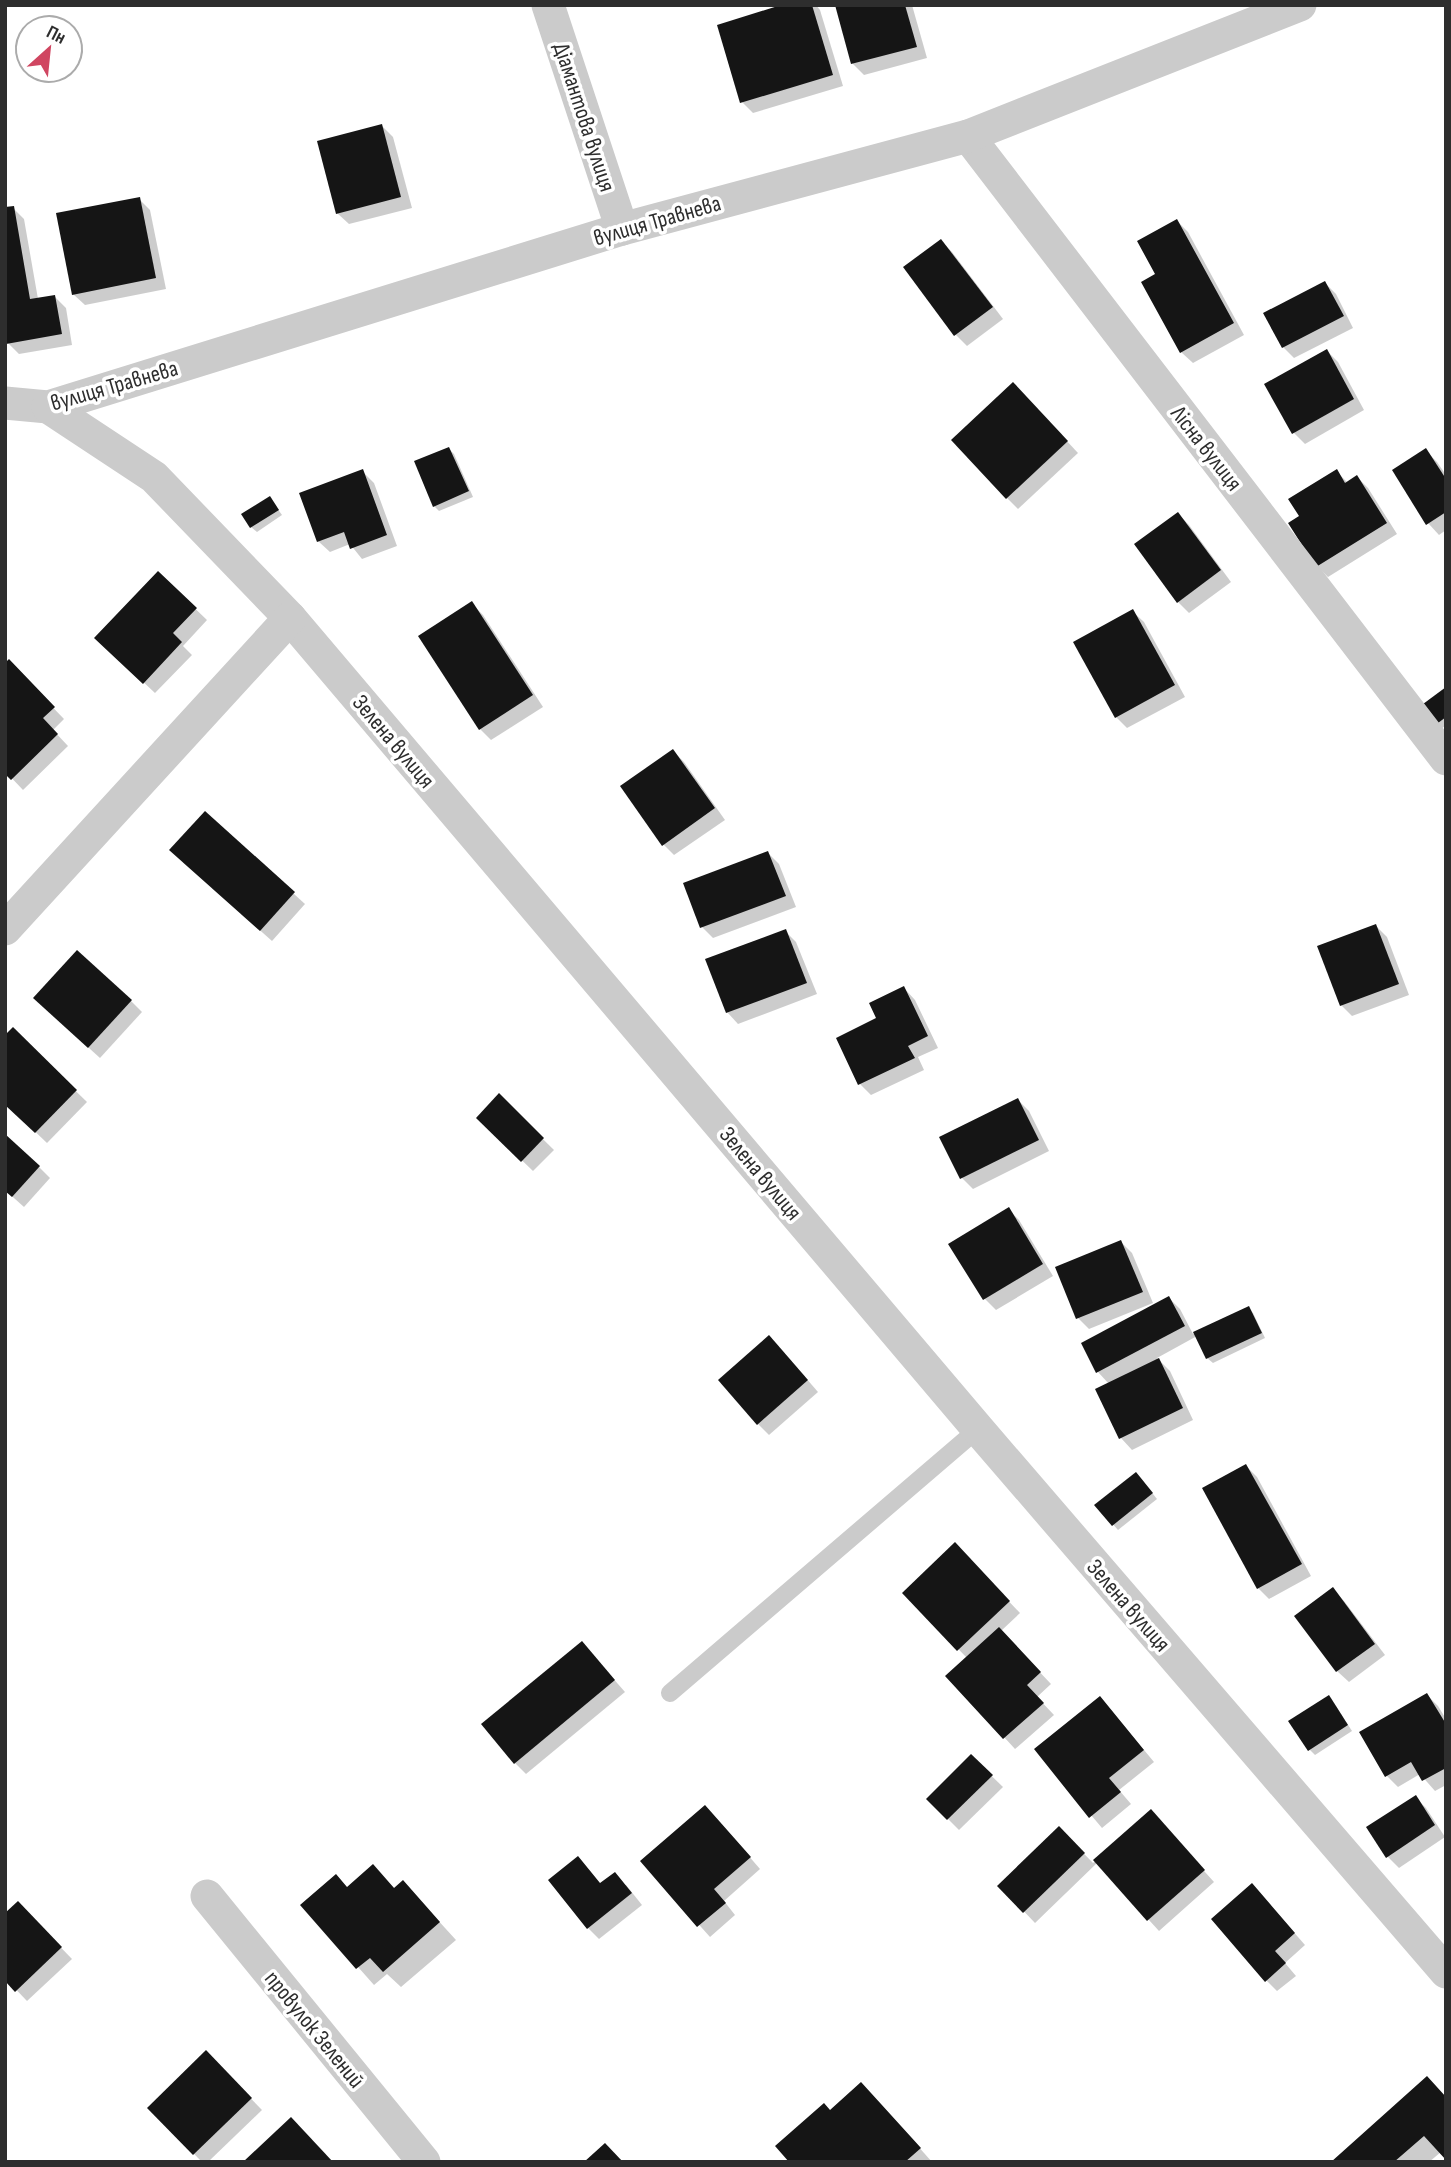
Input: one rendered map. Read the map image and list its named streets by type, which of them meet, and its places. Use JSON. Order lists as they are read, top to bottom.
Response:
{
  "streets": {
    "street": [
      "Діамантова вулиця",
      "вулиця Травнева",
      "Лісна вулиця",
      "Зелена вулиця",
      "провулок Зелений"
    ]
  },
  "crossings": [
    ["Діамантова вулиця", "вулиця Травнева"],
    ["вулиця Травнева", "Лісна вулиця"],
    ["вулиця Травнева", "Зелена вулиця"]
  ],
  "north": "top right"
}
